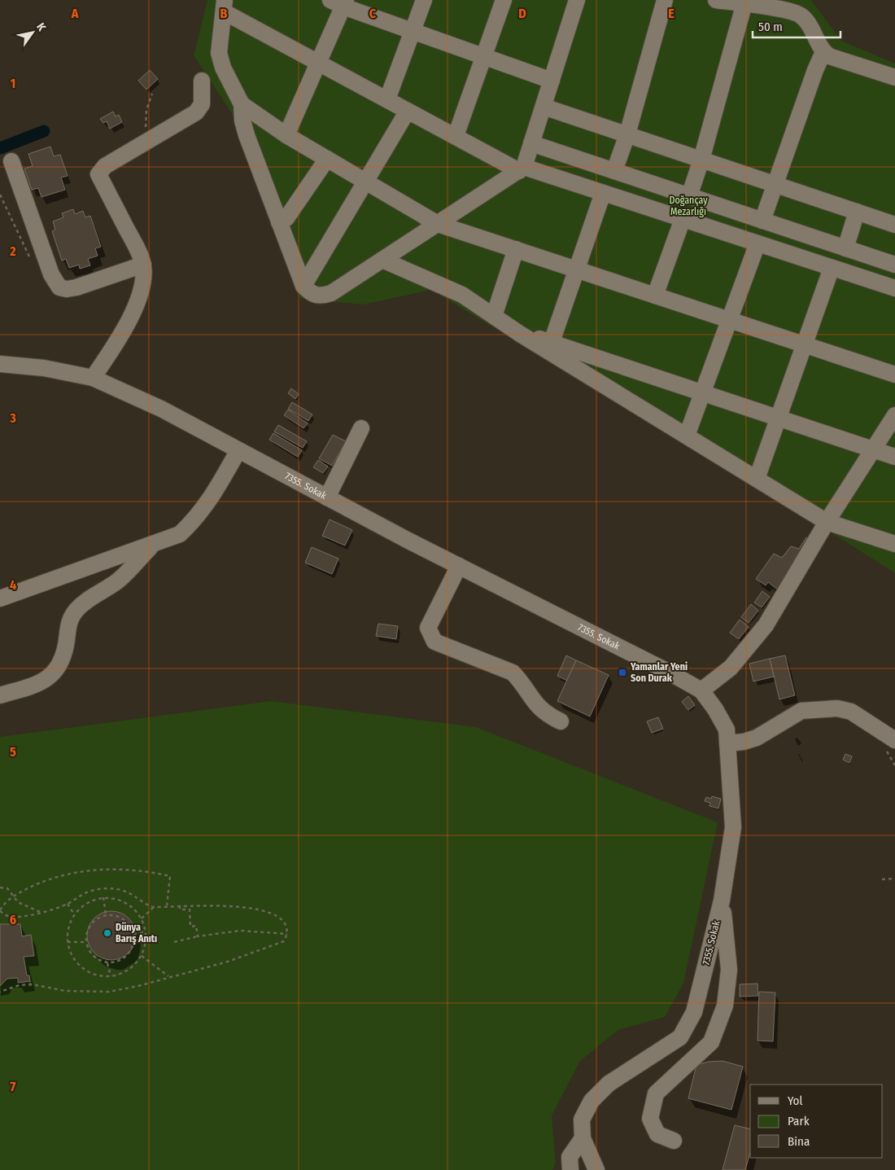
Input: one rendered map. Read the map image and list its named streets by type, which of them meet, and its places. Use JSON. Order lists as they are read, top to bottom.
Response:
{
  "streets": {
    "street": ["7355. Sokak"]
  },
  "parks": ["Doğançay Mezarlığı"],
  "places": {
    "transit": ["Yamanlar Yeni Son Durak"],
    "other": ["Dünya Barış Anıtı"]
  },
  "legend": ["Yol", "Park", "Bina"],
  "scale_bar": "50 m",
  "north": "top right",
  "grid": {
    "columns": [
      "A",
      "B",
      "C",
      "D",
      "E"
    ],
    "rows": [
      "1",
      "2",
      "3",
      "4",
      "5",
      "6",
      "7"
    ]
  }
}
